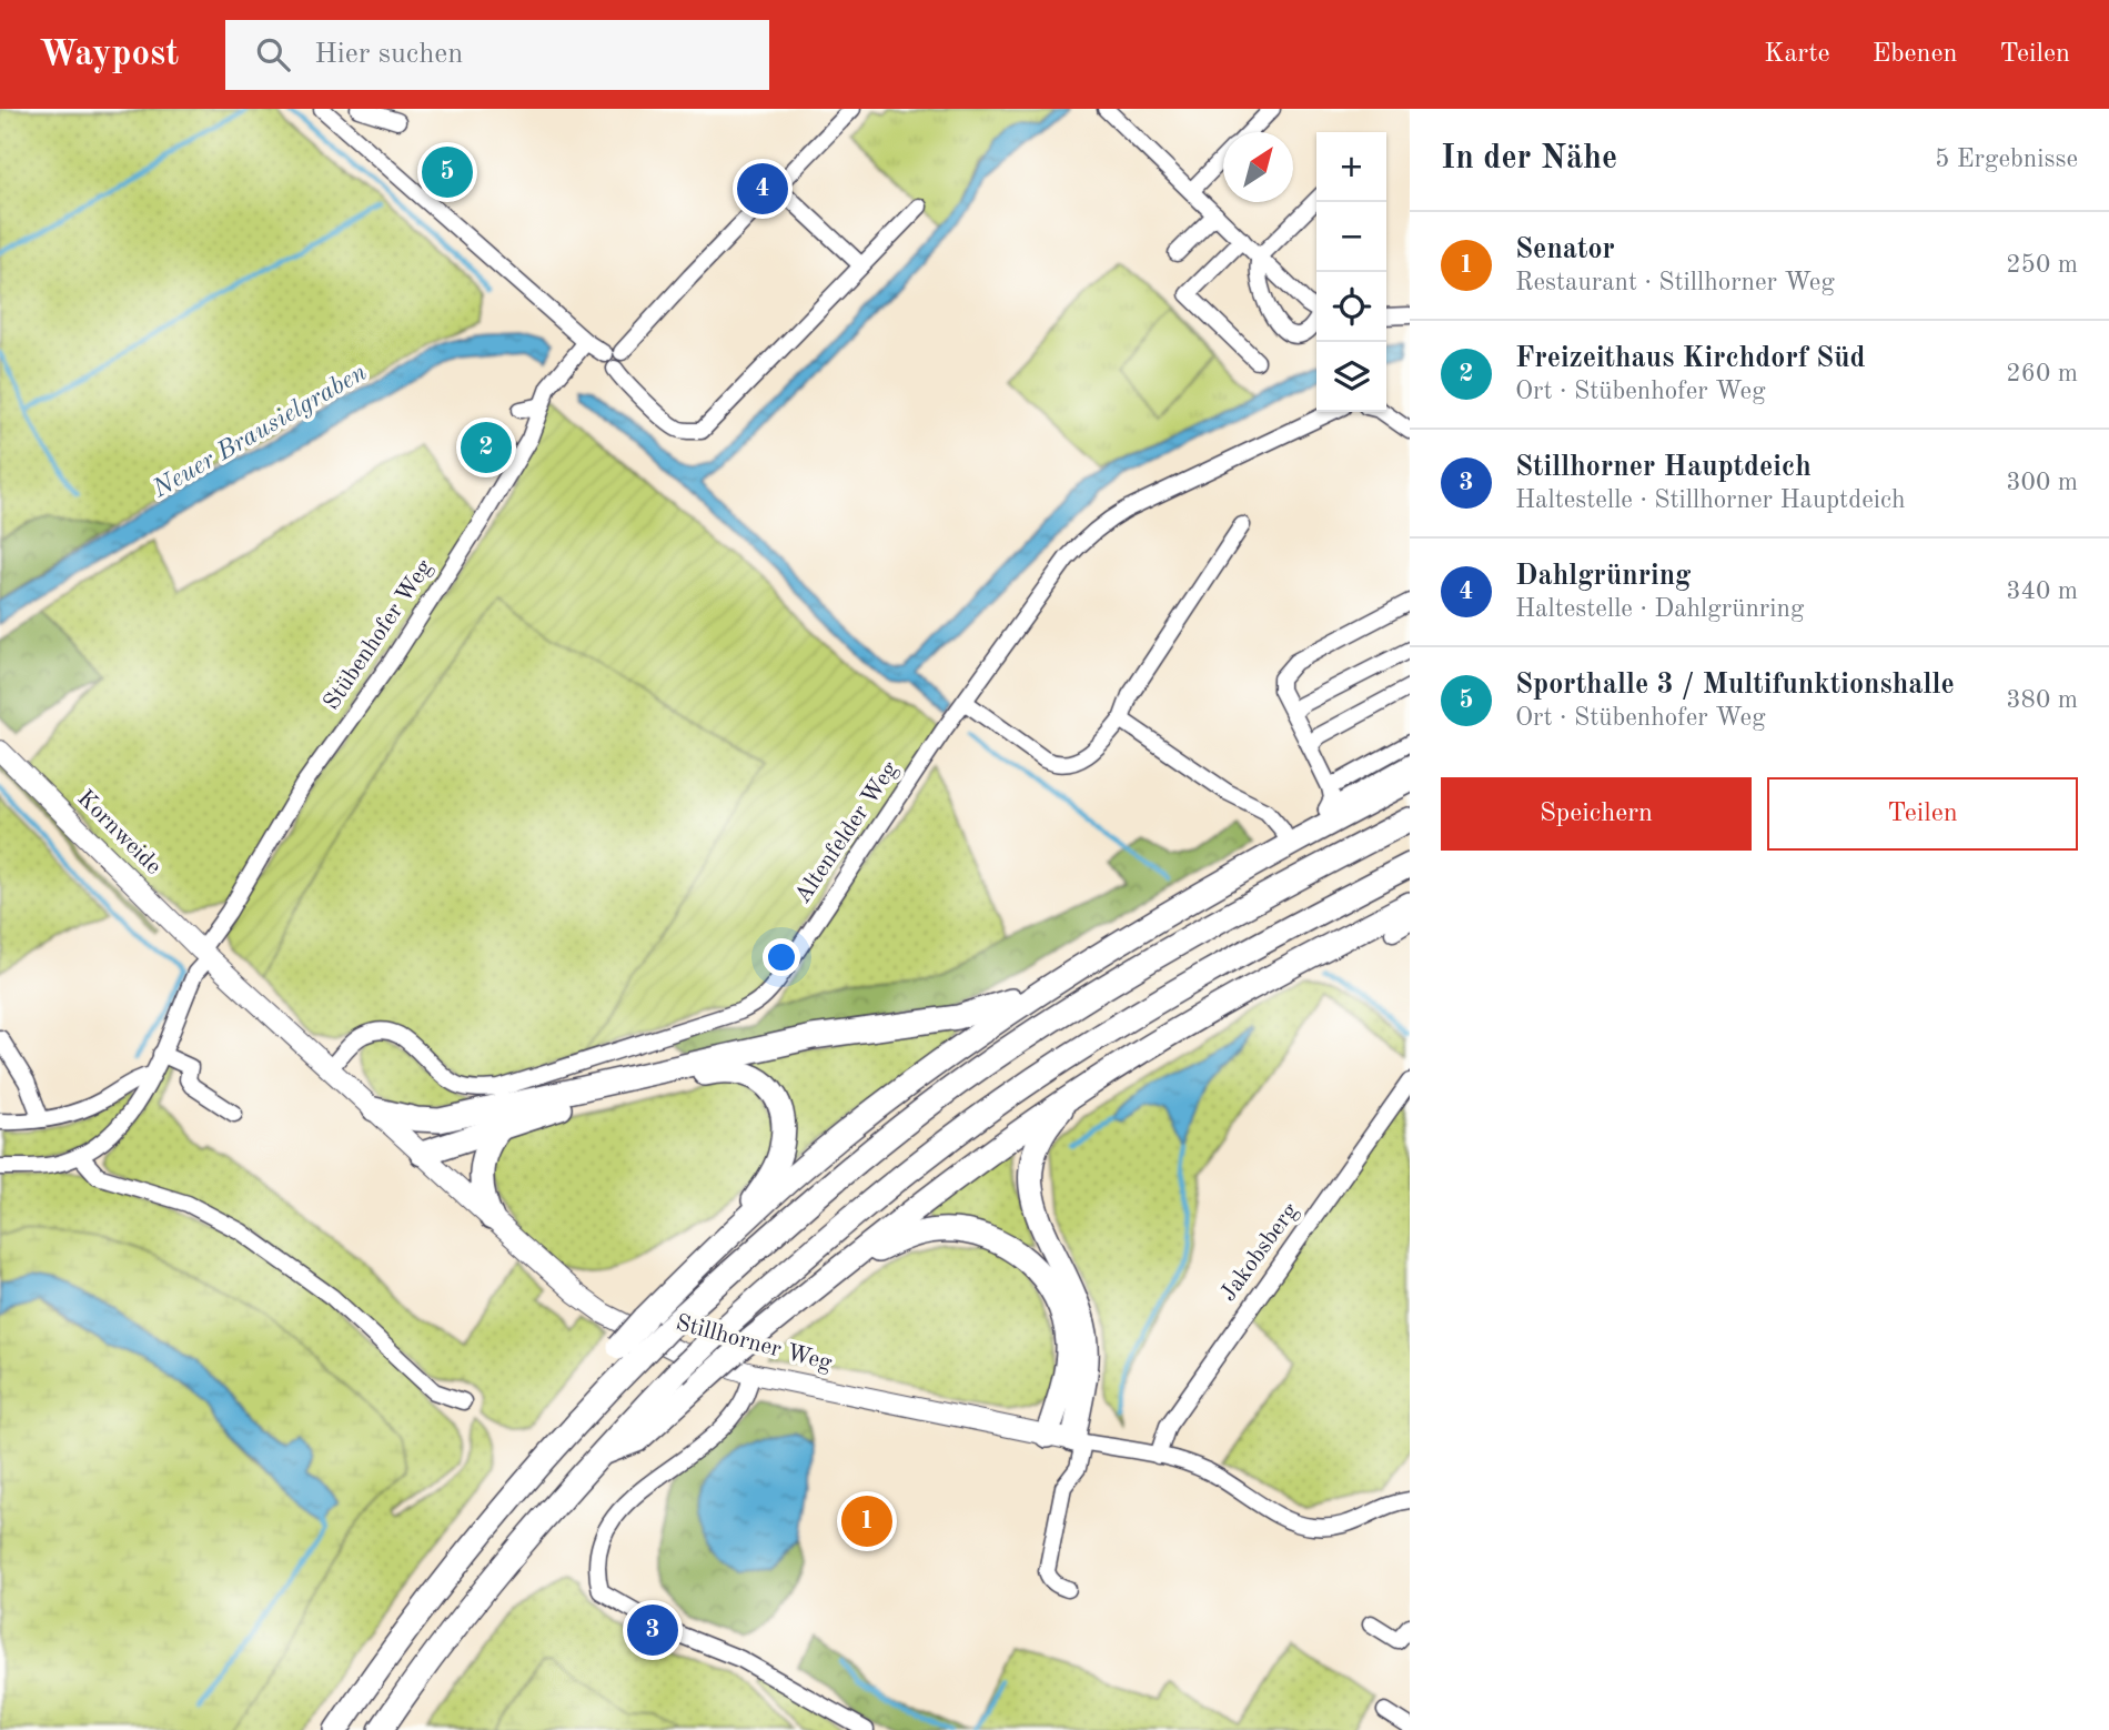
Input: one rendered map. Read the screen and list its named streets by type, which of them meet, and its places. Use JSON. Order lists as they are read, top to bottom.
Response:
{
  "streets": {
    "main road": ["Kornweide", "Stillhorner Weg"],
    "street": ["Stübenhofer Weg", "Altenfelder Weg", "Jakobsberg"]
  },
  "crossings": [
    ["Stübenhofer Weg", "Kornweide"],
    ["Stübenhofer Weg", "Stillhorner Weg"],
    ["Kornweide", "Stillhorner Weg"],
    ["Altenfelder Weg", "Stillhorner Weg"],
    ["Jakobsberg", "Stillhorner Weg"]
  ],
  "water": ["Neuer Brausielgraben"],
  "north": "top right",
  "page": {
    "header": "Waypost",
    "search": "Hier suchen",
    "nav": ["Karte", "Ebenen", "Teilen"],
    "heading": ["In der Nähe", "5 Ergebnisse"],
    "map_buttons": ["+", "−"],
    "pins": [
      "5",
      "4",
      "2",
      "1",
      "3"
    ],
    "list": [
      {
        "mark": "1",
        "name": "Senator",
        "note": "Restaurant · Stillhorner Weg",
        "value": "250 m"
      },
      {
        "mark": "2",
        "name": "Freizeithaus Kirchdorf Süd",
        "note": "Ort · Stübenhofer Weg",
        "value": "260 m"
      },
      {
        "mark": "3",
        "name": "Stillhorner Hauptdeich",
        "note": "Haltestelle · Stillhorner Hauptdeich",
        "value": "300 m"
      },
      {
        "mark": "4",
        "name": "Dahlgrünring",
        "note": "Haltestelle · Dahlgrünring",
        "value": "340 m"
      },
      {
        "mark": "5",
        "name": "Sporthalle 3 / Multifunktionshalle",
        "note": "Ort · Stübenhofer Weg",
        "value": "380 m"
      }
    ],
    "buttons": ["Speichern", "Teilen"]
  }
}
